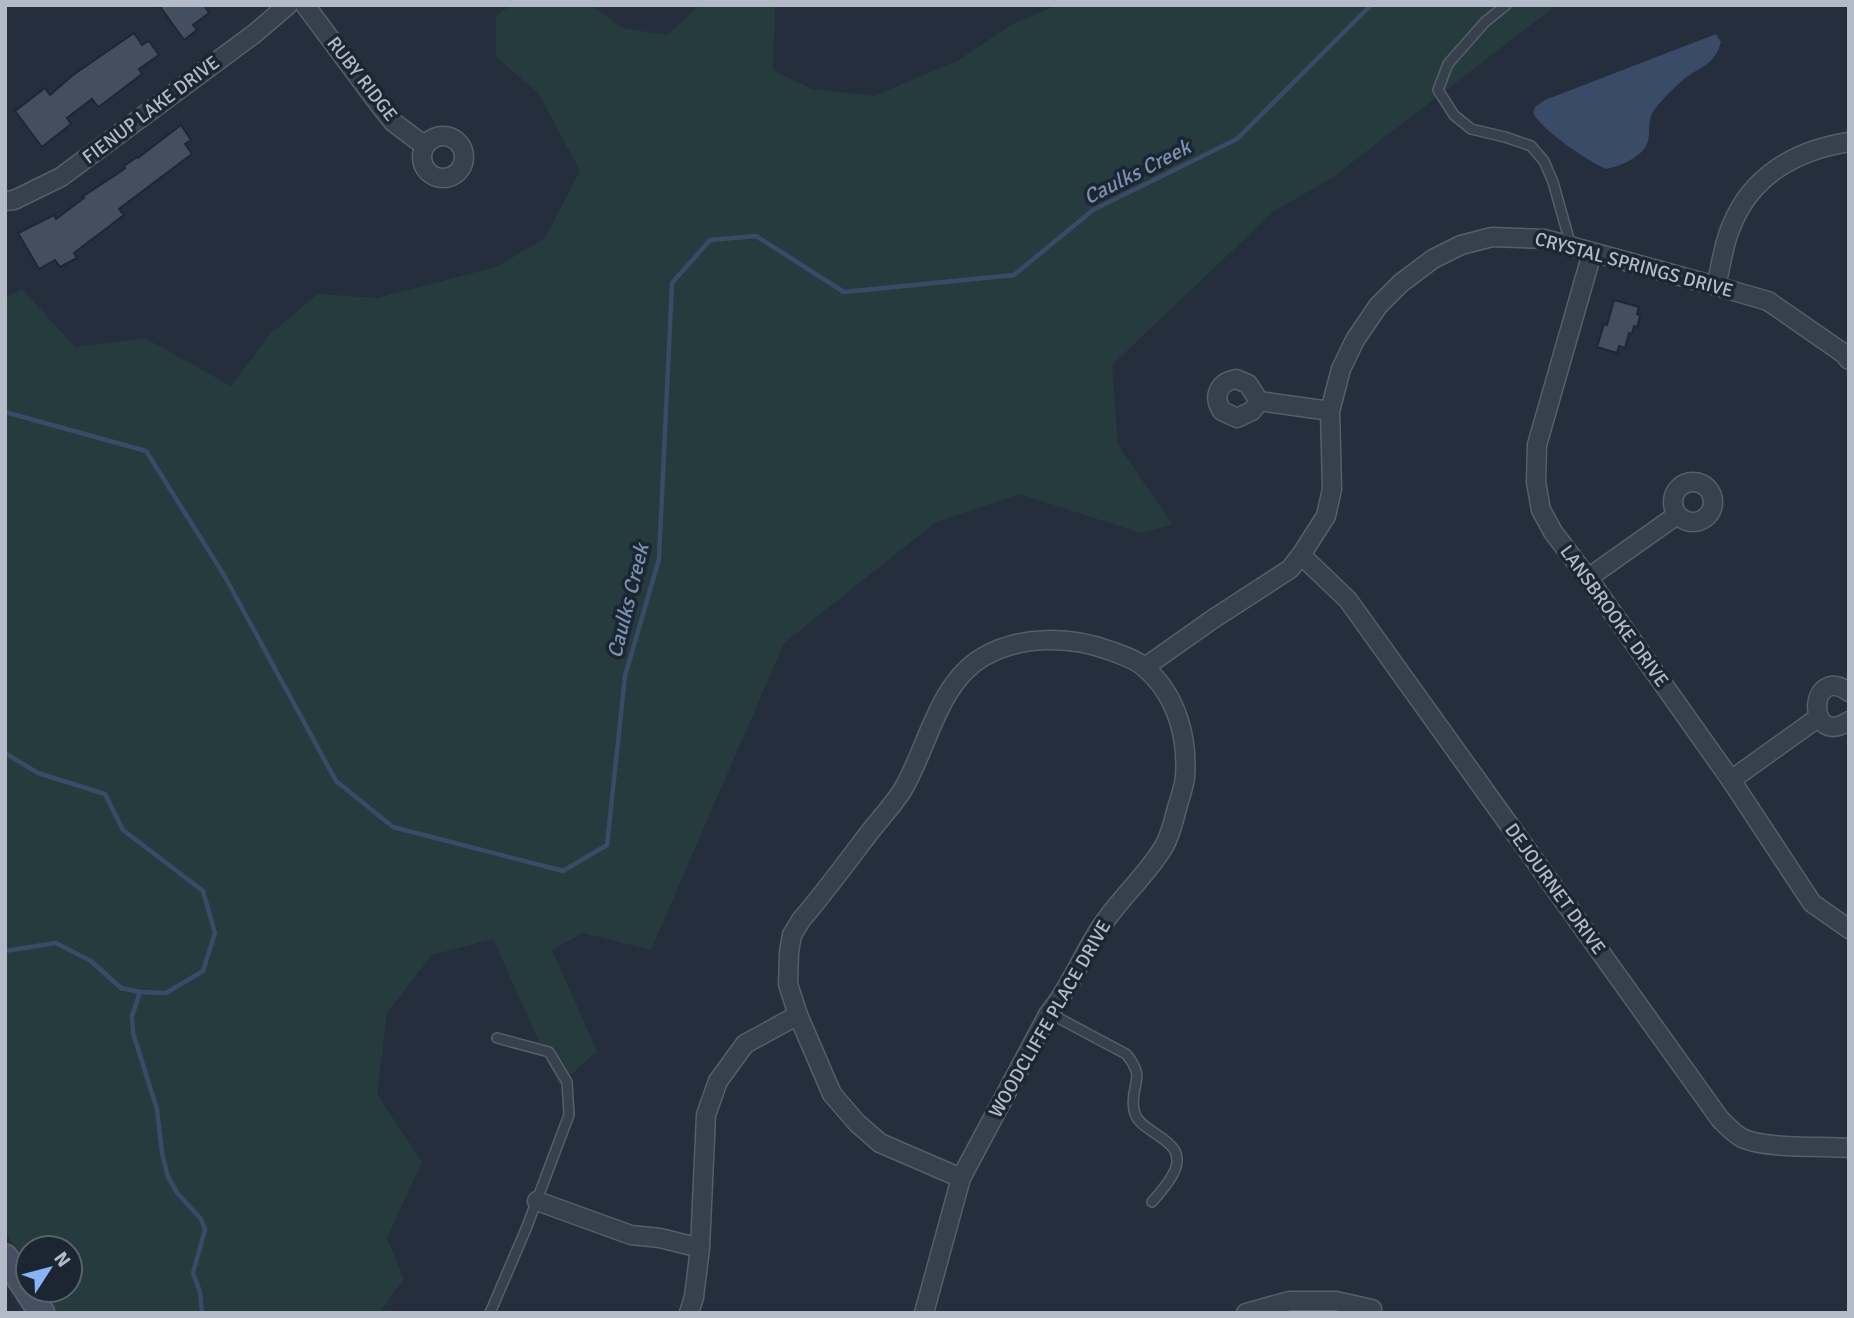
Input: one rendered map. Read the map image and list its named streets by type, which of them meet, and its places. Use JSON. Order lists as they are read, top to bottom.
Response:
{
  "streets": {
    "street": [
      "RUBY RIDGE",
      "FIENUP LAKE DRIVE",
      "CRYSTAL SPRINGS DRIVE",
      "LANSBROOKE DRIVE",
      "DEJOURNET DRIVE",
      "WOODCLIFFE PLACE DRIVE"
    ]
  },
  "crossings": [
    ["CRYSTAL SPRINGS DRIVE", "LANSBROOKE DRIVE"],
    ["CRYSTAL SPRINGS DRIVE", "DEJOURNET DRIVE"],
    ["CRYSTAL SPRINGS DRIVE", "WOODCLIFFE PLACE DRIVE"]
  ],
  "water": ["Caulks Creek"],
  "north": "top right"
}
